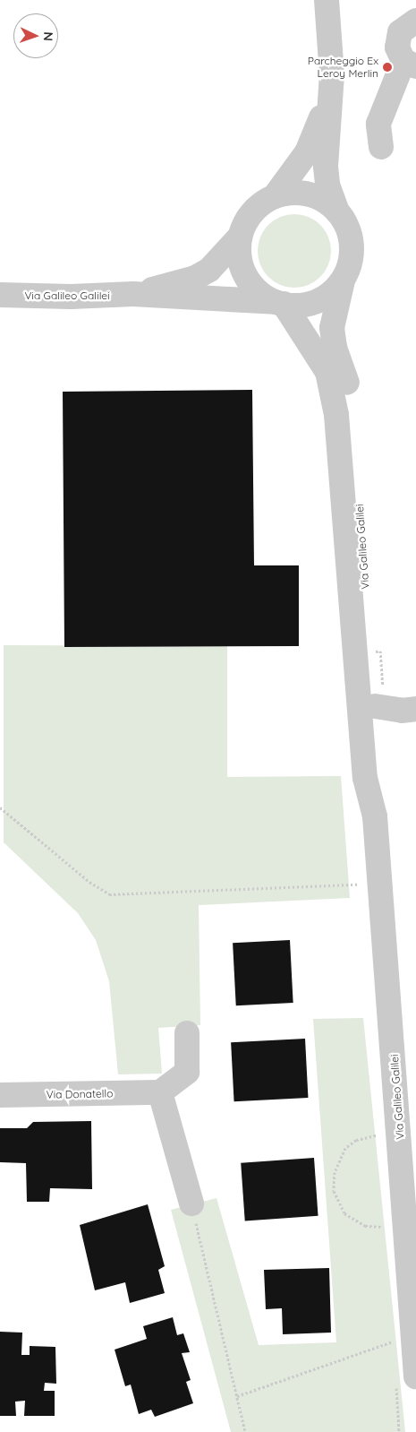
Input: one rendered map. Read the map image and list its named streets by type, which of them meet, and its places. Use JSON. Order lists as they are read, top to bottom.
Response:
{
  "streets": {
    "street": ["Via Galileo Galilei", "Via Donatello"]
  },
  "places": ["Parcheggio Ex Leroy Merlin"],
  "north": "right"
}
